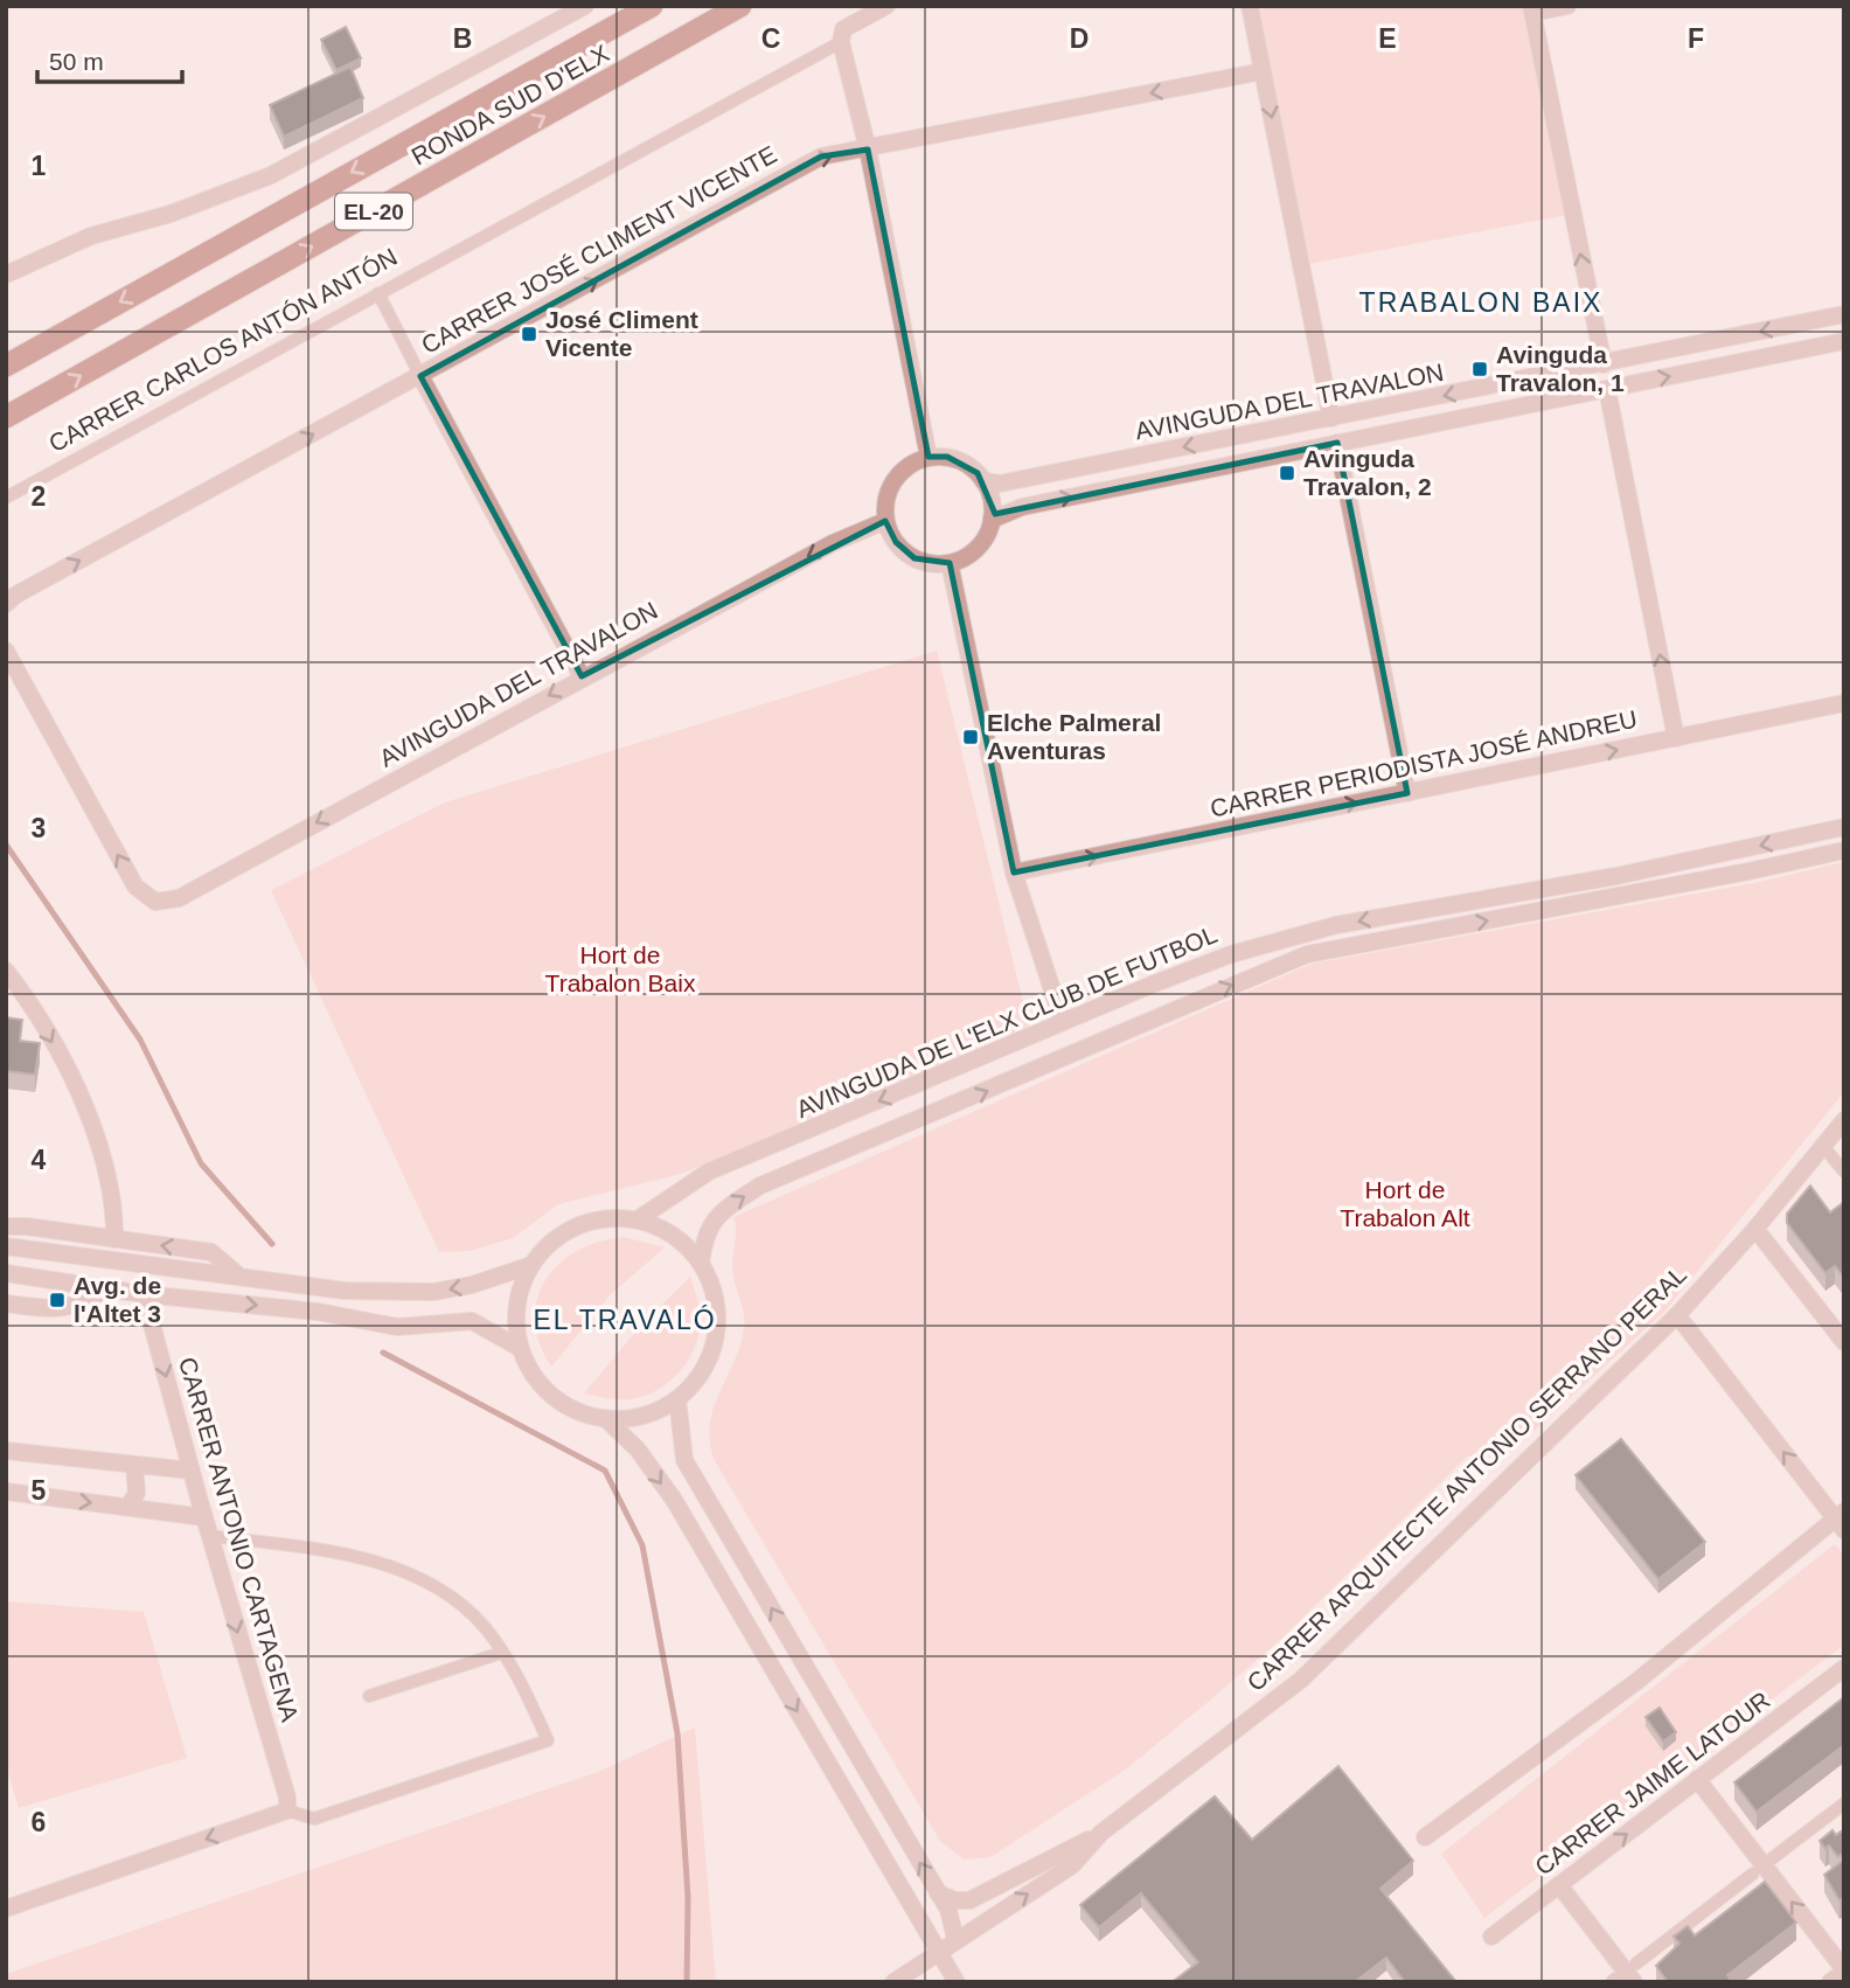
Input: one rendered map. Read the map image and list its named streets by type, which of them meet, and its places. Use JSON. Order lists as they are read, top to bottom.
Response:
{
  "streets": {
    "highway": ["RONDA SUD D'ELX", "EL-20"],
    "street": [
      "CARRER JOSÉ CLIMENT VICENTE",
      "CARRER CARLOS ANTÓN ANTÓN",
      "AVINGUDA DEL TRAVALON",
      "CARRER PERIODISTA JOSÉ ANDREU",
      "AVINGUDA DE L'ELX CLUB DE FUTBOL",
      "CARRER ARQUITECTE ANTONIO SERRANO PERAL",
      "CARRER ANTONIO CARTAGENA",
      "CARRER JAIME LATOUR"
    ]
  },
  "one_way": ["CARRER ANTONIO CARTAGENA"],
  "districts": ["TRABALON BAIX", "EL TRAVALÓ"],
  "parks": ["Hort de Trabalon Baix", "Hort de Trabalon Alt"],
  "places": {
    "transit": [
      "José Climent Vicente",
      "Avinguda Travalon, 1",
      "Avinguda Travalon, 2",
      "Elche Palmeral Aventuras",
      "Avg. de l'Altet 3"
    ]
  },
  "scale_bar": "50 m",
  "grid": {
    "columns": [
      "B",
      "C",
      "D",
      "E",
      "F"
    ],
    "rows": [
      "1",
      "2",
      "3",
      "4",
      "5",
      "6"
    ]
  }
}
